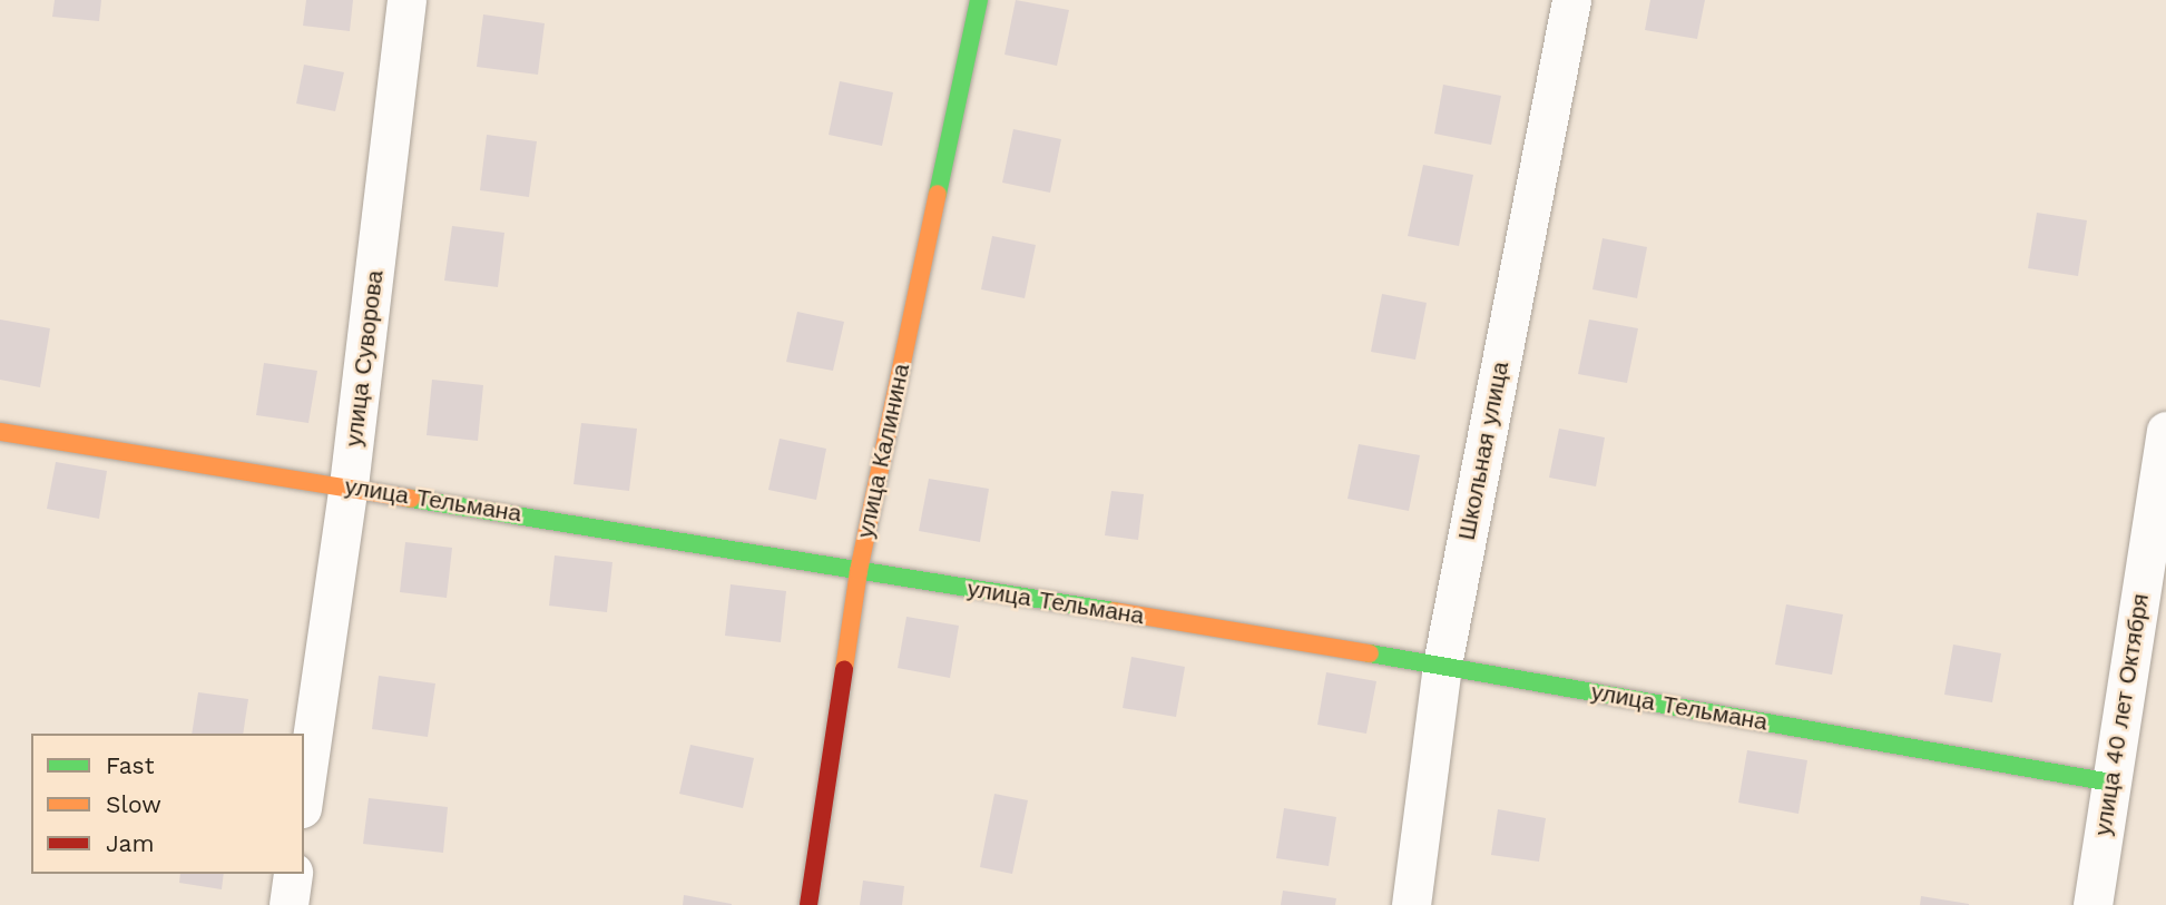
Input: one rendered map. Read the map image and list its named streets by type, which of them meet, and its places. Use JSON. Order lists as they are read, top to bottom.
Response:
{
  "streets": {
    "street": [
      "улица Суворова",
      "улица Калинина",
      "Школьная улица",
      "улица Тельмана",
      "улица 40 лет Октября"
    ]
  },
  "crossings": [
    ["улица Суворова", "улица Тельмана"],
    ["улица Калинина", "улица Тельмана"],
    ["Школьная улица", "улица Тельмана"],
    ["улица Тельмана", "улица 40 лет Октября"]
  ],
  "legend": ["Fast", "Slow", "Jam"]
}
